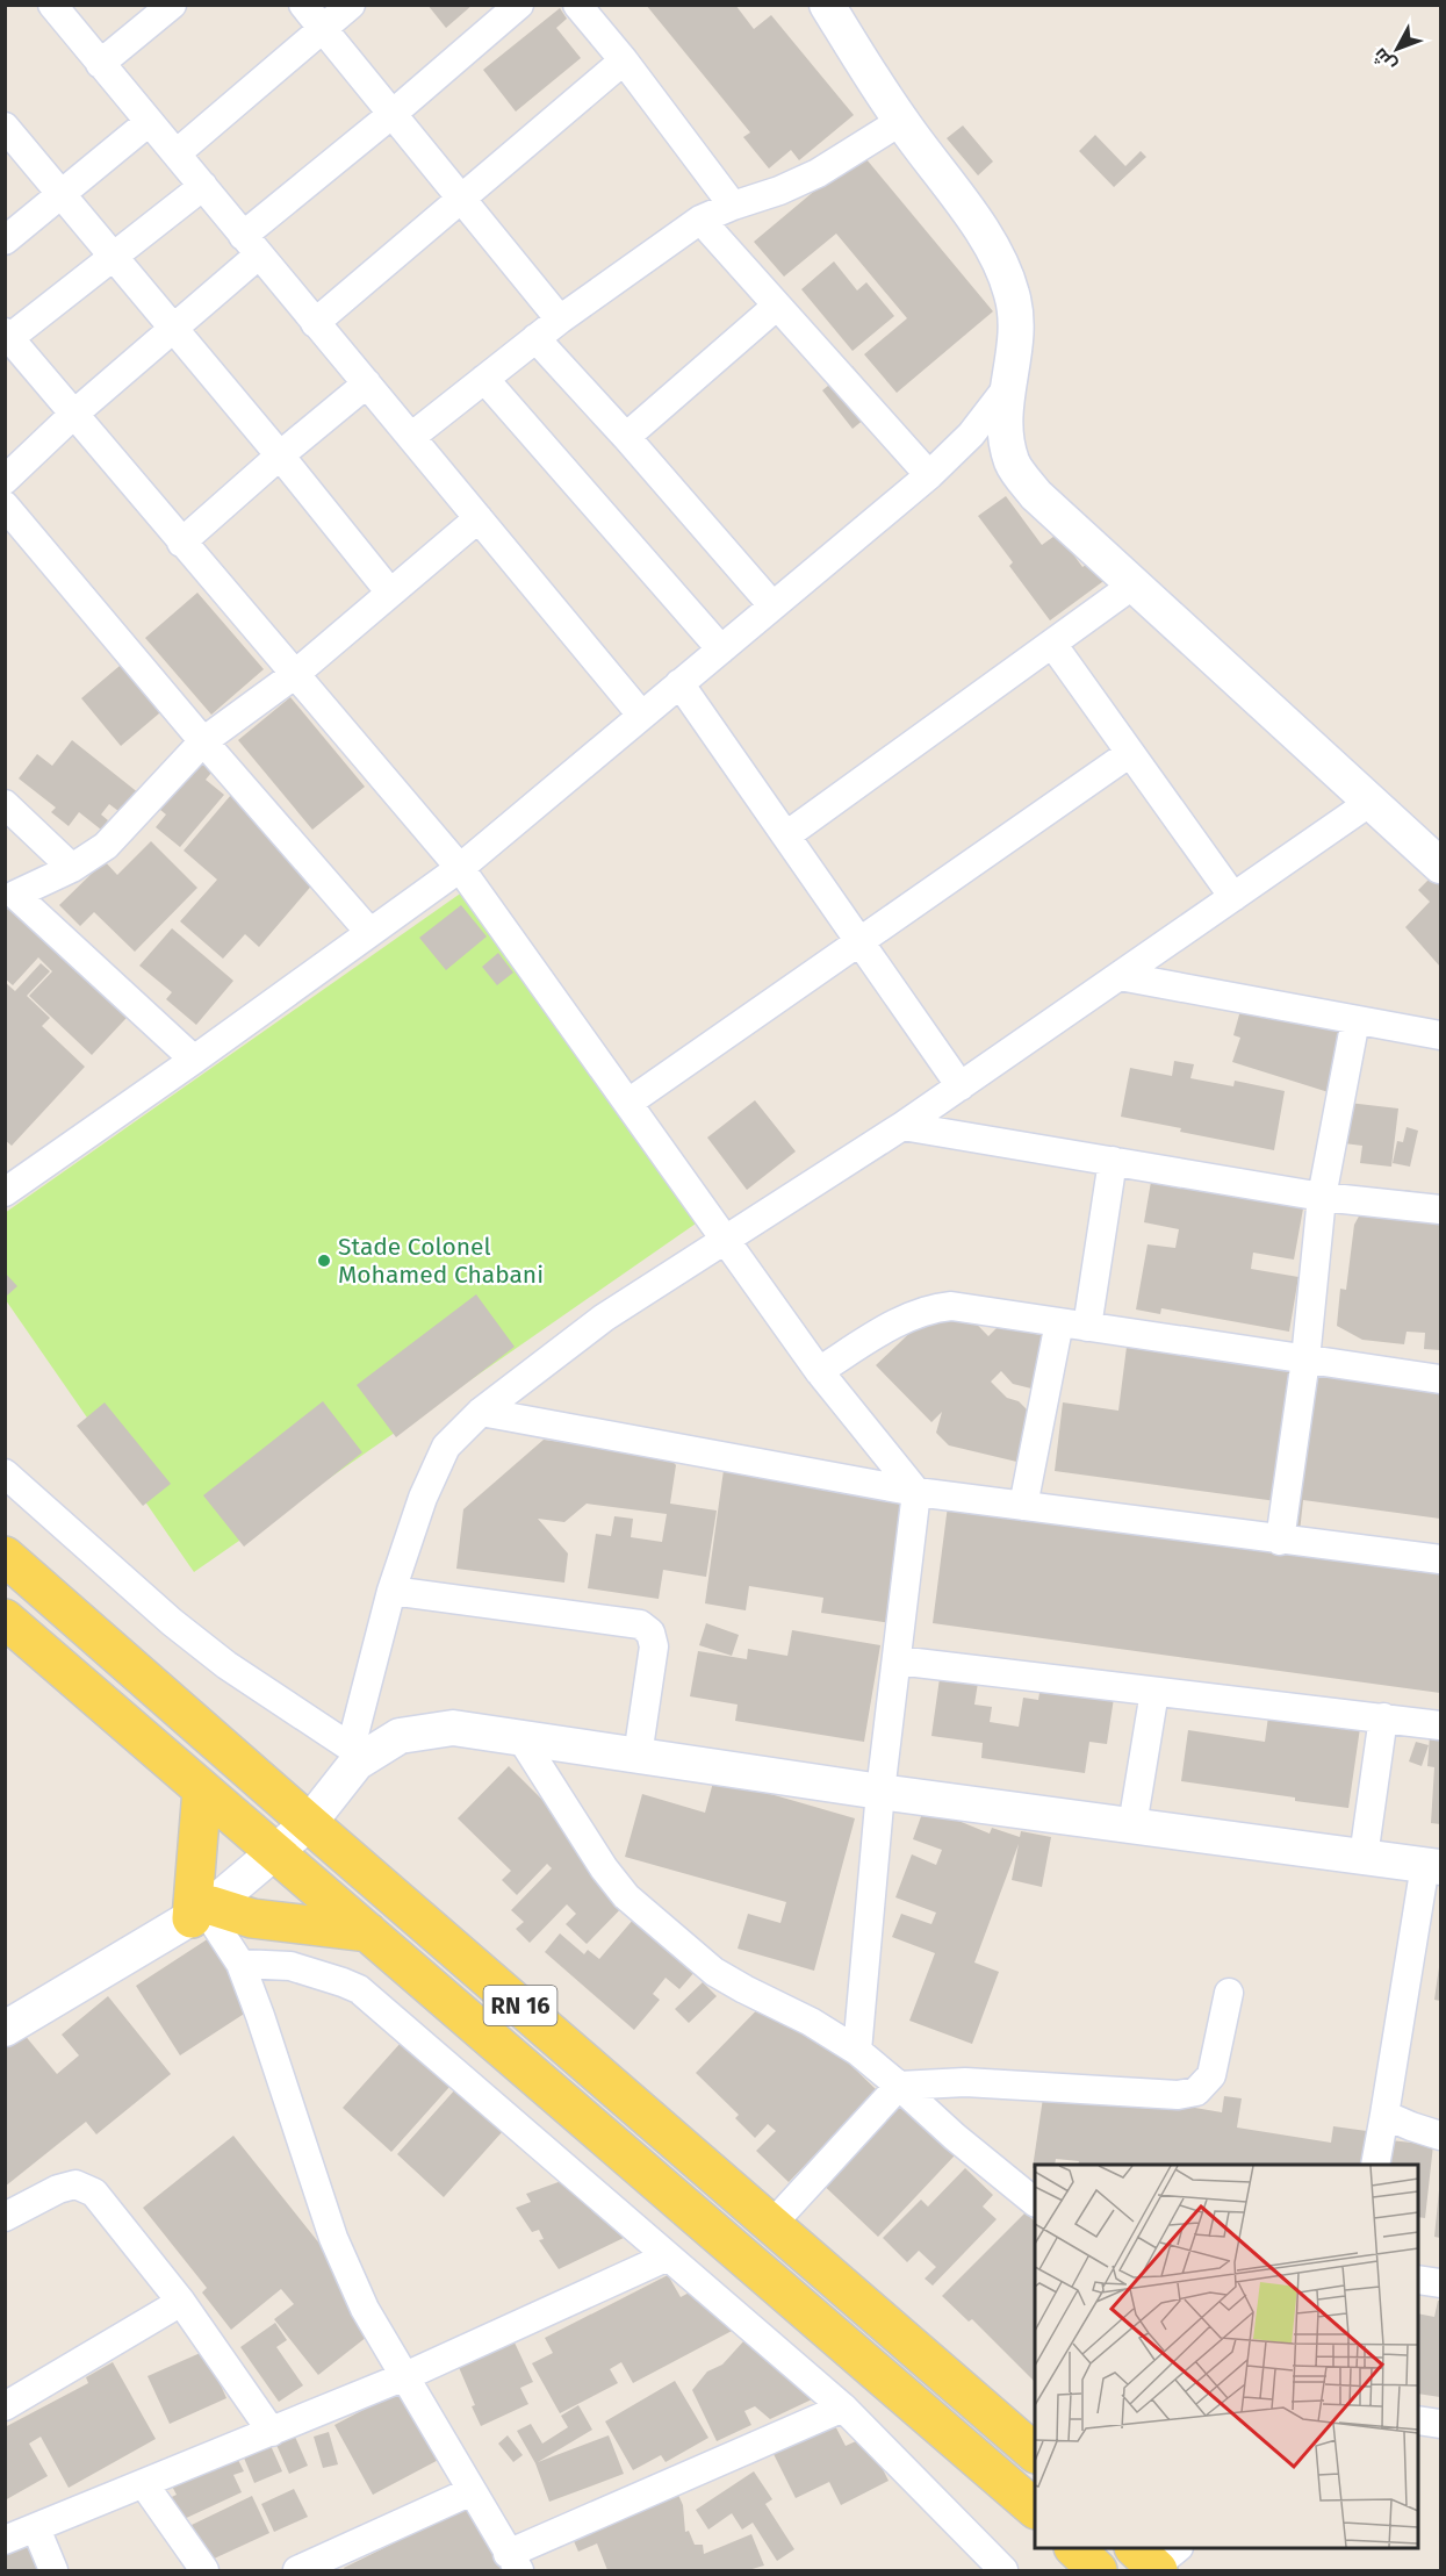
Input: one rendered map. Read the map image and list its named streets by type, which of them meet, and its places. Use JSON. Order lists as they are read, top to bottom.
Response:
{
  "streets": {
    "main road": ["RN 16"]
  },
  "places": ["Stade Colonel Mohamed Chabani"],
  "north": "bottom left"
}
